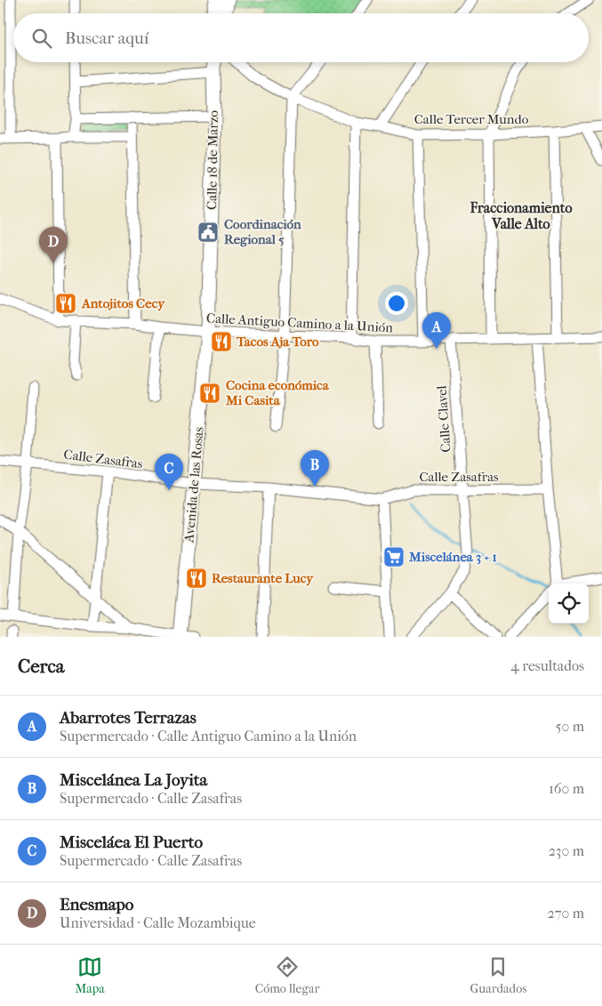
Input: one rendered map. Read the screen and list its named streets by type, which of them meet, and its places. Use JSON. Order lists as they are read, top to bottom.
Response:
{
  "streets": {
    "street": [
      "Calle Tercer Mundo",
      "Calle 18 de Marzo",
      "Calle Antiguo Camino a la Unión",
      "Calle Clavel",
      "Calle Zasafras",
      "Avenida de las Rosas"
    ]
  },
  "crossings": [
    ["Calle 18 de Marzo", "Calle Antiguo Camino a la Unión"],
    ["Calle 18 de Marzo", "Avenida de las Rosas"],
    ["Calle Antiguo Camino a la Unión", "Calle Clavel"],
    ["Calle Antiguo Camino a la Unión", "Avenida de las Rosas"],
    ["Calle Clavel", "Calle Zasafras"],
    ["Calle Zasafras", "Avenida de las Rosas"]
  ],
  "districts": ["Fraccionamiento Valle Alto"],
  "places": {
    "public building": ["Coordinación Regional 5"],
    "restaurant": [
      "Antojitos Cecy",
      "Tacos Aja Toro",
      "Cocina económica Mi Casita",
      "Restaurante Lucy"
    ],
    "supermarket": ["Miscelánea 3 + 1"]
  },
  "page": {
    "search": "Buscar aquí",
    "pins": [
      "D",
      "A",
      "B",
      "C"
    ],
    "heading": ["Cerca", "4 resultados"],
    "list": [
      {
        "mark": "A",
        "name": "Abarrotes Terrazas",
        "note": "Supermercado · Calle Antiguo Camino a la Unión",
        "value": "50 m"
      },
      {
        "mark": "B",
        "name": "Miscelánea La Joyita",
        "note": "Supermercado · Calle Zasafras",
        "value": "160 m"
      },
      {
        "mark": "C",
        "name": "Misceláea El Puerto",
        "note": "Supermercado · Calle Zasafras",
        "value": "230 m"
      },
      {
        "mark": "D",
        "name": "Enesmapo",
        "note": "Universidad · Calle Mozambique",
        "value": "270 m"
      }
    ],
    "nav": ["Mapa", "Cómo llegar", "Guardados"]
  }
}
